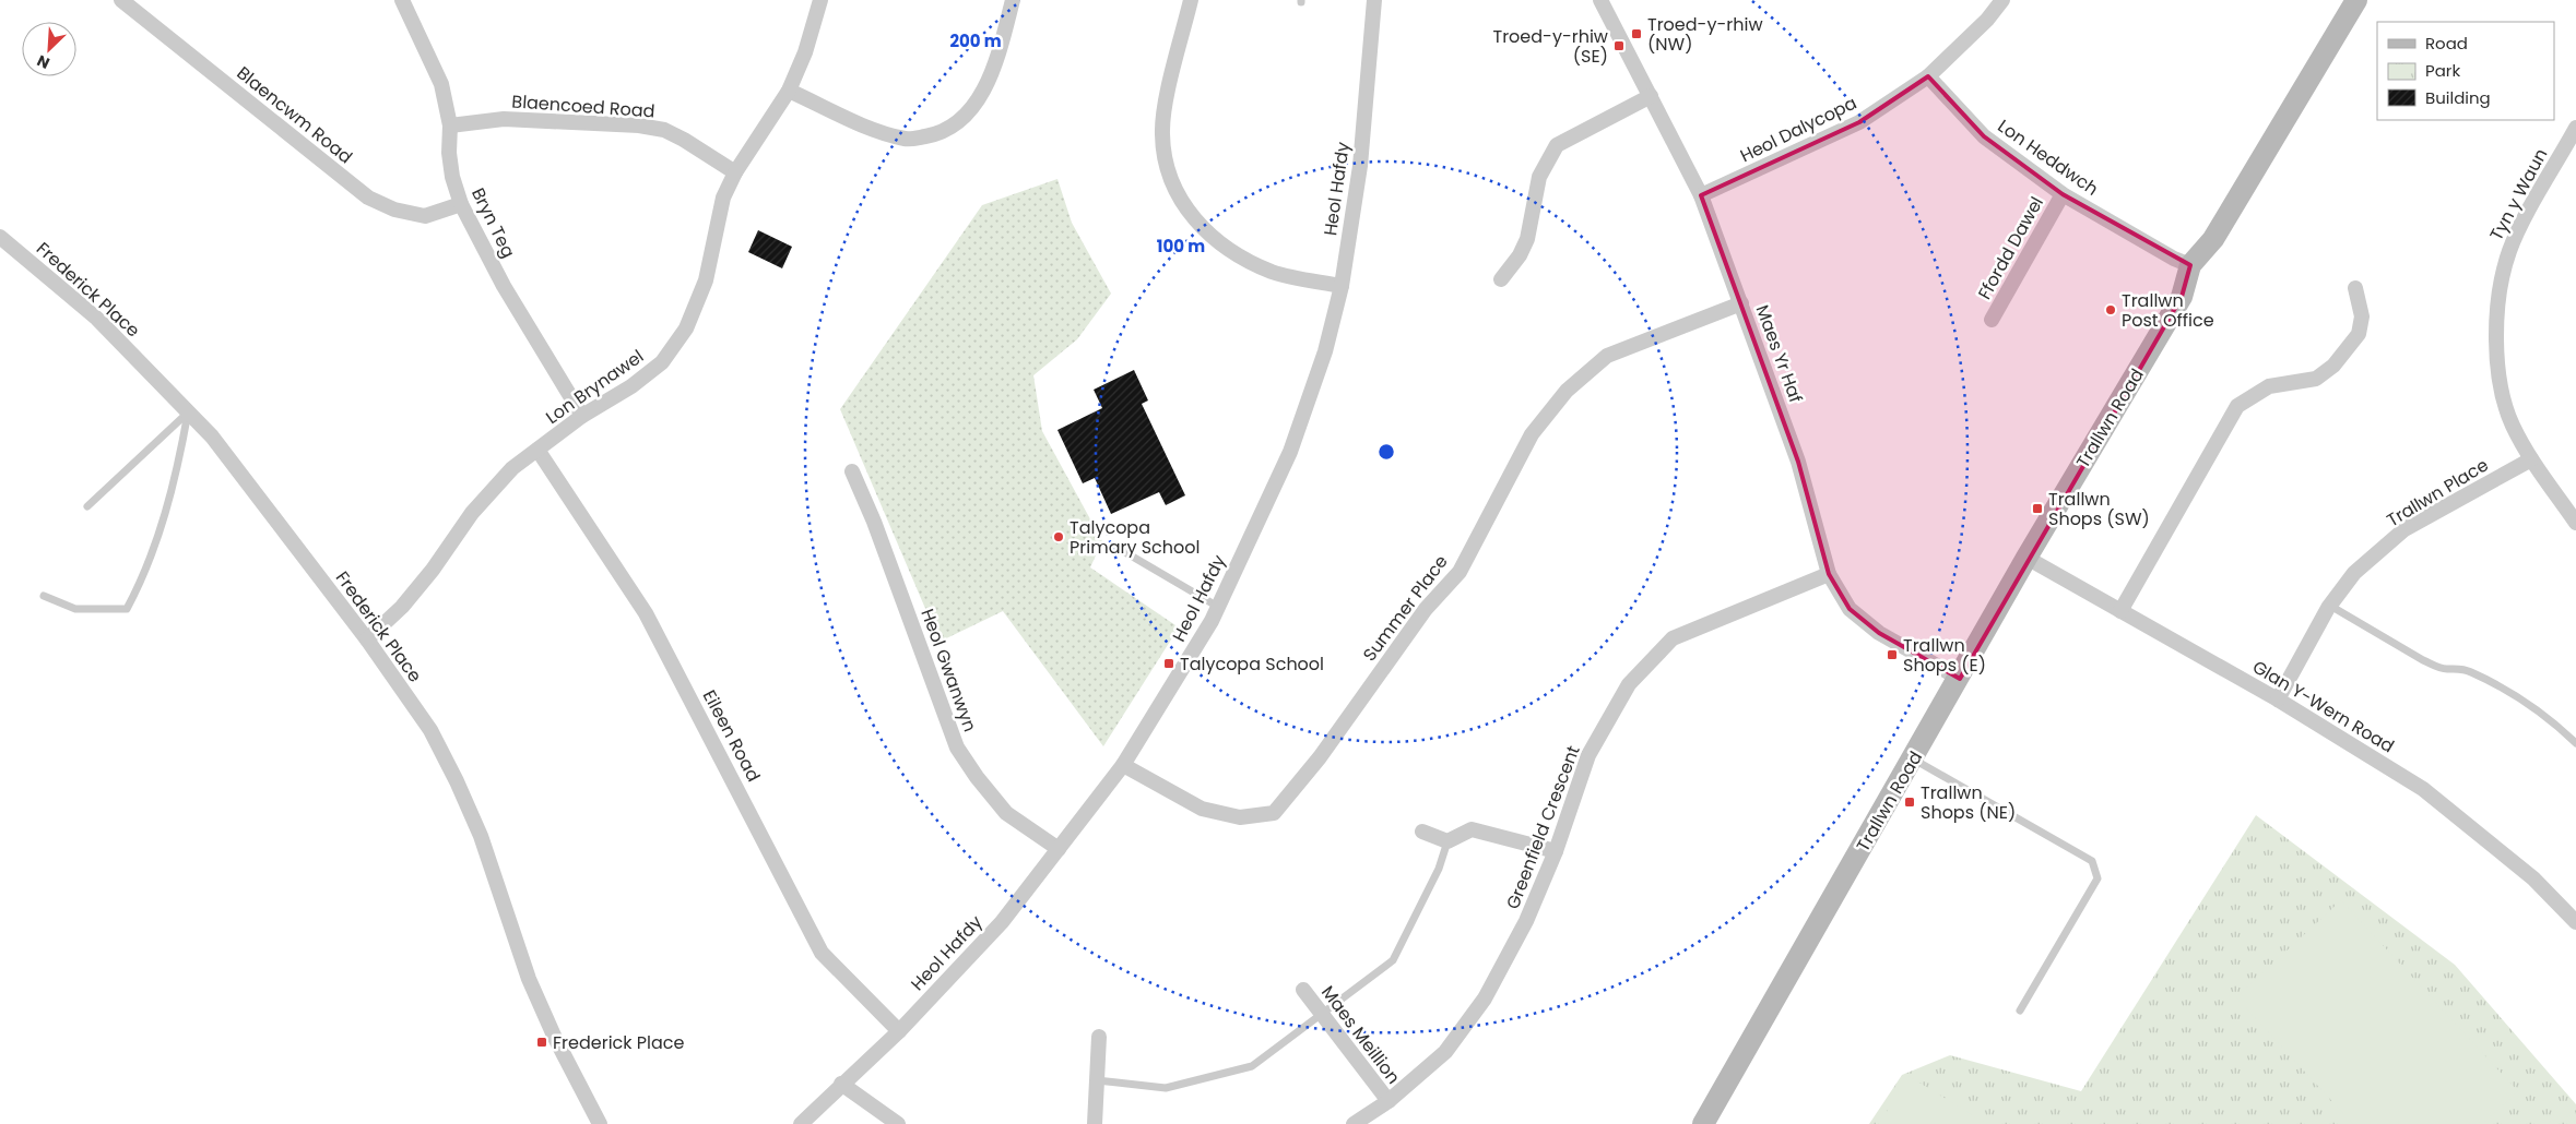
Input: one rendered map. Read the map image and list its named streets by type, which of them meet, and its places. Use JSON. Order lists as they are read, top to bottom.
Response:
{
  "streets": {
    "street": [
      "Blaencoed Road",
      "Blaencwm Road",
      "Heol Dalycopa",
      "Lon Heddwch",
      "Heol Hafdy",
      "Tyn y Waun",
      "Bryn Teg",
      "Ffordd Dawel",
      "Frederick Place",
      "Maes Yr Haf",
      "Lon Brynawel",
      "Trallwn Road",
      "Trallwn Place",
      "Summer Place",
      "Heol Gwanwyn",
      "Glan Y-Wern Road",
      "Eileen Road",
      "Greenfield Crescent",
      "Maes Meillion"
    ]
  },
  "crossings": [
    ["Blaencoed Road", "Bryn Teg"],
    ["Blaencoed Road", "Lon Brynawel"],
    ["Blaencwm Road", "Bryn Teg"],
    ["Heol Dalycopa", "Lon Heddwch"],
    ["Heol Dalycopa", "Maes Yr Haf"],
    ["Lon Heddwch", "Ffordd Dawel"],
    ["Lon Heddwch", "Trallwn Road"],
    ["Heol Hafdy", "Summer Place"],
    ["Heol Hafdy", "Heol Gwanwyn"],
    ["Heol Hafdy", "Eileen Road"],
    ["Tyn y Waun", "Trallwn Place"],
    ["Bryn Teg", "Lon Brynawel"],
    ["Frederick Place", "Lon Brynawel"],
    ["Maes Yr Haf", "Trallwn Road"],
    ["Maes Yr Haf", "Summer Place"],
    ["Maes Yr Haf", "Greenfield Crescent"],
    ["Lon Brynawel", "Eileen Road"],
    ["Trallwn Road", "Glan Y-Wern Road"],
    ["Trallwn Place", "Glan Y-Wern Road"],
    ["Greenfield Crescent", "Maes Meillion"]
  ],
  "places": {
    "transit": [
      "Troed-y-rhiw (NW)",
      "Troed-y-rhiw (SE)",
      "Trallwn Shops (SW)",
      "Trallwn Shops (E)",
      "Talycopa School",
      "Trallwn Shops (NE)",
      "Frederick Place"
    ],
    "other": ["Trallwn Post Office", "Talycopa Primary School"]
  },
  "legend": ["Road", "Park", "Building"],
  "north": "bottom left",
  "rings": ["200 m", "100 m"]
}
